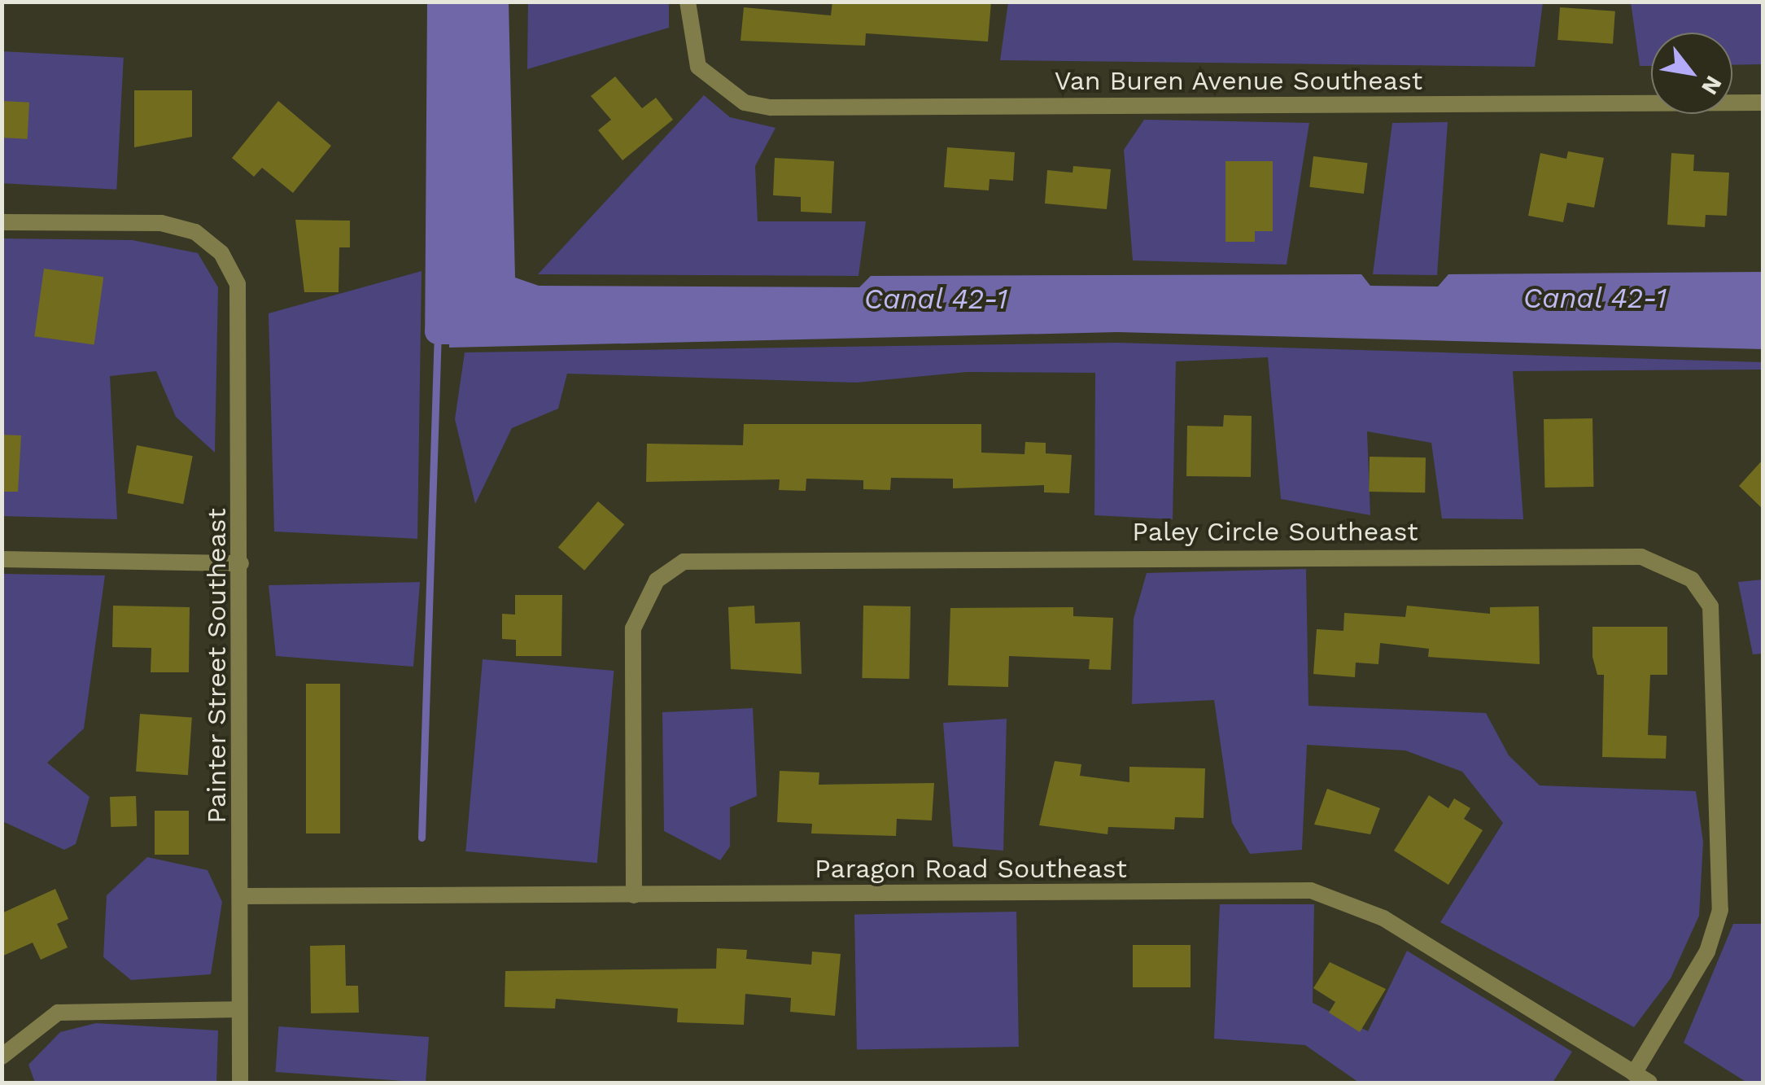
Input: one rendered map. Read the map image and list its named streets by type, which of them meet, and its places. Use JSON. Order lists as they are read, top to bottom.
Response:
{
  "streets": {
    "street": [
      "Van Buren Avenue Southeast",
      "Paley Circle Southeast",
      "Painter Street Southeast",
      "Paragon Road Southeast"
    ]
  },
  "crossings": [
    ["Paley Circle Southeast", "Paragon Road Southeast"],
    ["Painter Street Southeast", "Paragon Road Southeast"]
  ],
  "water": ["Canal 42-1"],
  "north": "bottom right"
}
